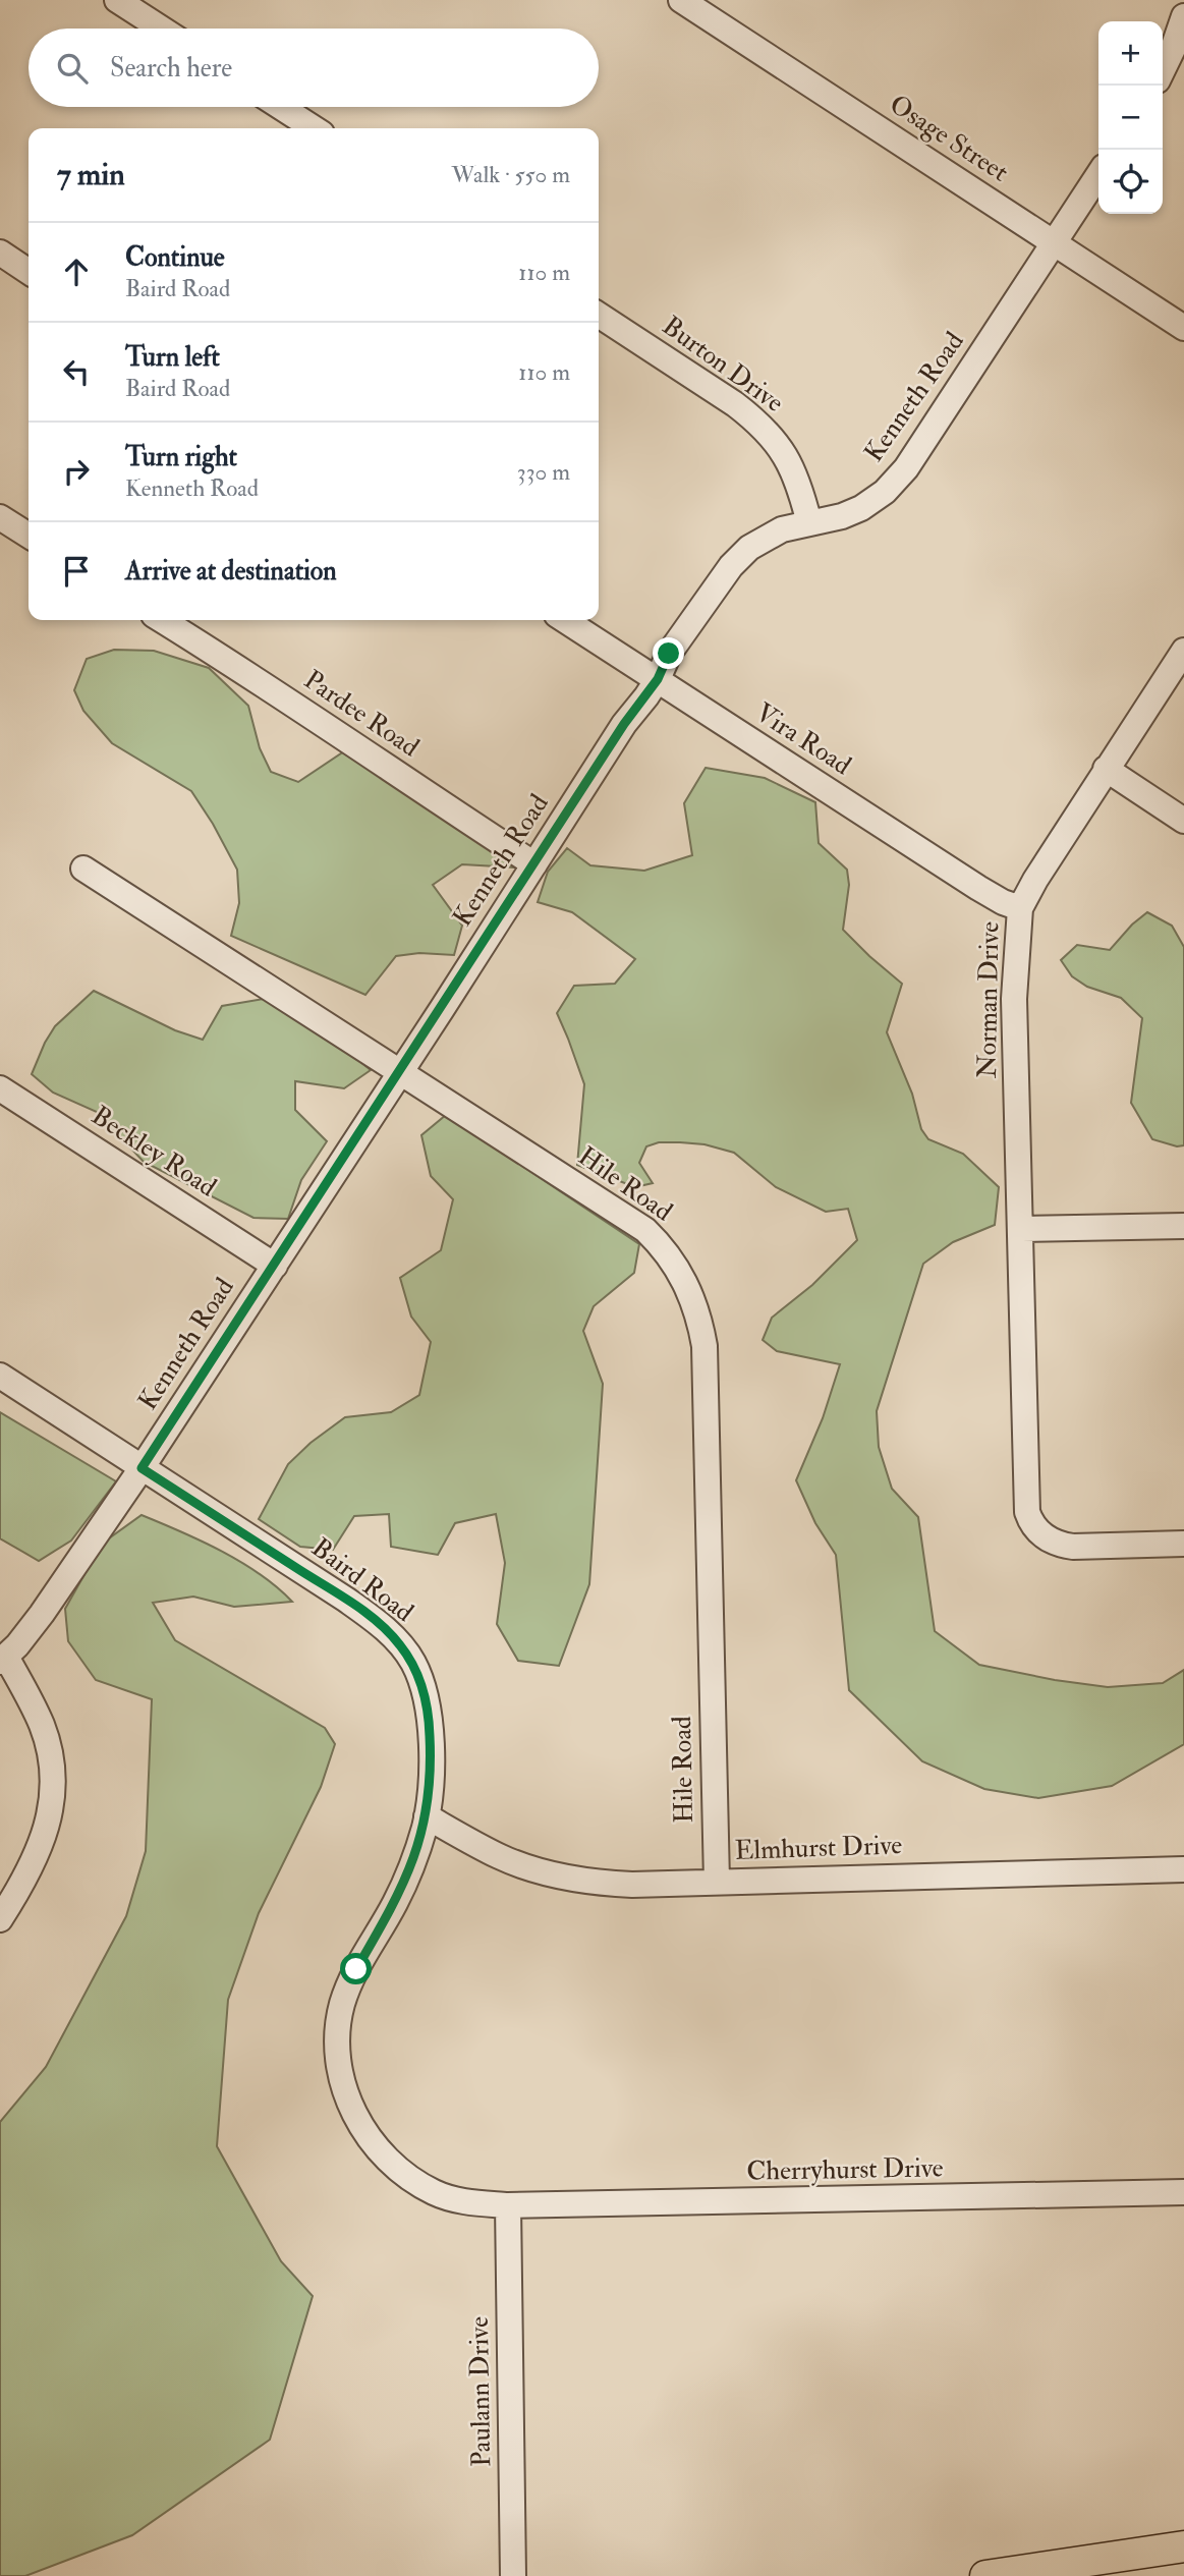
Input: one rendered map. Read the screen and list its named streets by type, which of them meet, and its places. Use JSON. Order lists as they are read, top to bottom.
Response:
{
  "streets": {
    "street": [
      "Osage Street",
      "Burton Drive",
      "Kenneth Road",
      "Pardee Road",
      "Vira Road",
      "Norman Drive",
      "Beckley Road",
      "Hile Road",
      "Baird Road",
      "Elmhurst Drive",
      "Cherryhurst Drive",
      "Paulann Drive"
    ]
  },
  "crossings": [
    ["Osage Street", "Kenneth Road"],
    ["Burton Drive", "Kenneth Road"],
    ["Kenneth Road", "Pardee Road"],
    ["Kenneth Road", "Vira Road"],
    ["Kenneth Road", "Beckley Road"],
    ["Kenneth Road", "Hile Road"],
    ["Kenneth Road", "Baird Road"],
    ["Vira Road", "Norman Drive"],
    ["Hile Road", "Elmhurst Drive"],
    ["Baird Road", "Elmhurst Drive"],
    ["Baird Road", "Cherryhurst Drive"],
    ["Baird Road", "Paulann Drive"],
    ["Cherryhurst Drive", "Paulann Drive"]
  ],
  "page": {
    "map_buttons": ["+", "−"],
    "search": "Search here",
    "heading": ["7 min", "Walk · 550 m"],
    "list": [
      ["Continue", "Baird Road", "110 m"],
      ["Turn left", "Baird Road", "110 m"],
      ["Turn right", "Kenneth Road", "330 m"],
      "Arrive at destination"
    ]
  }
}
